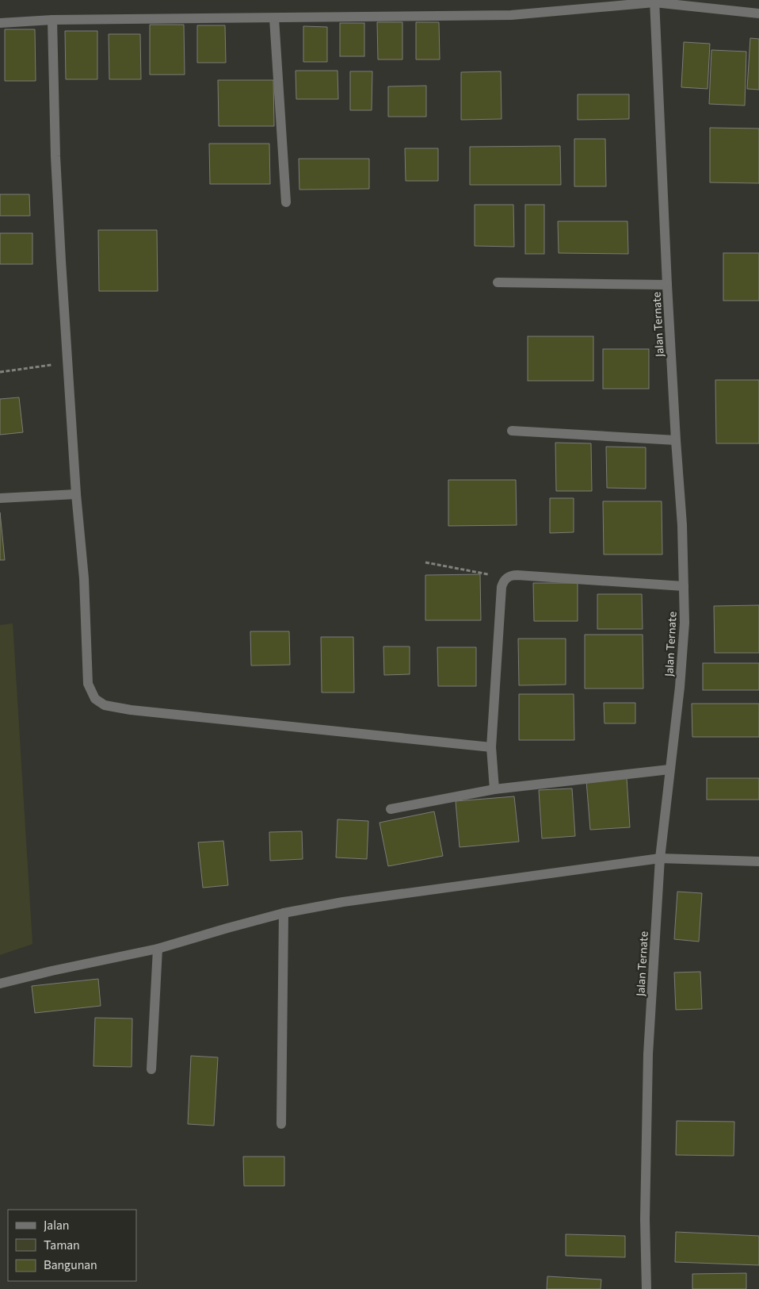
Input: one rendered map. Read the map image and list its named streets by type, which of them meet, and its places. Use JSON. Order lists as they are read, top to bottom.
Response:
{
  "streets": {
    "street": ["Jalan Ternate"]
  },
  "legend": ["Jalan", "Taman", "Bangunan"]
}
